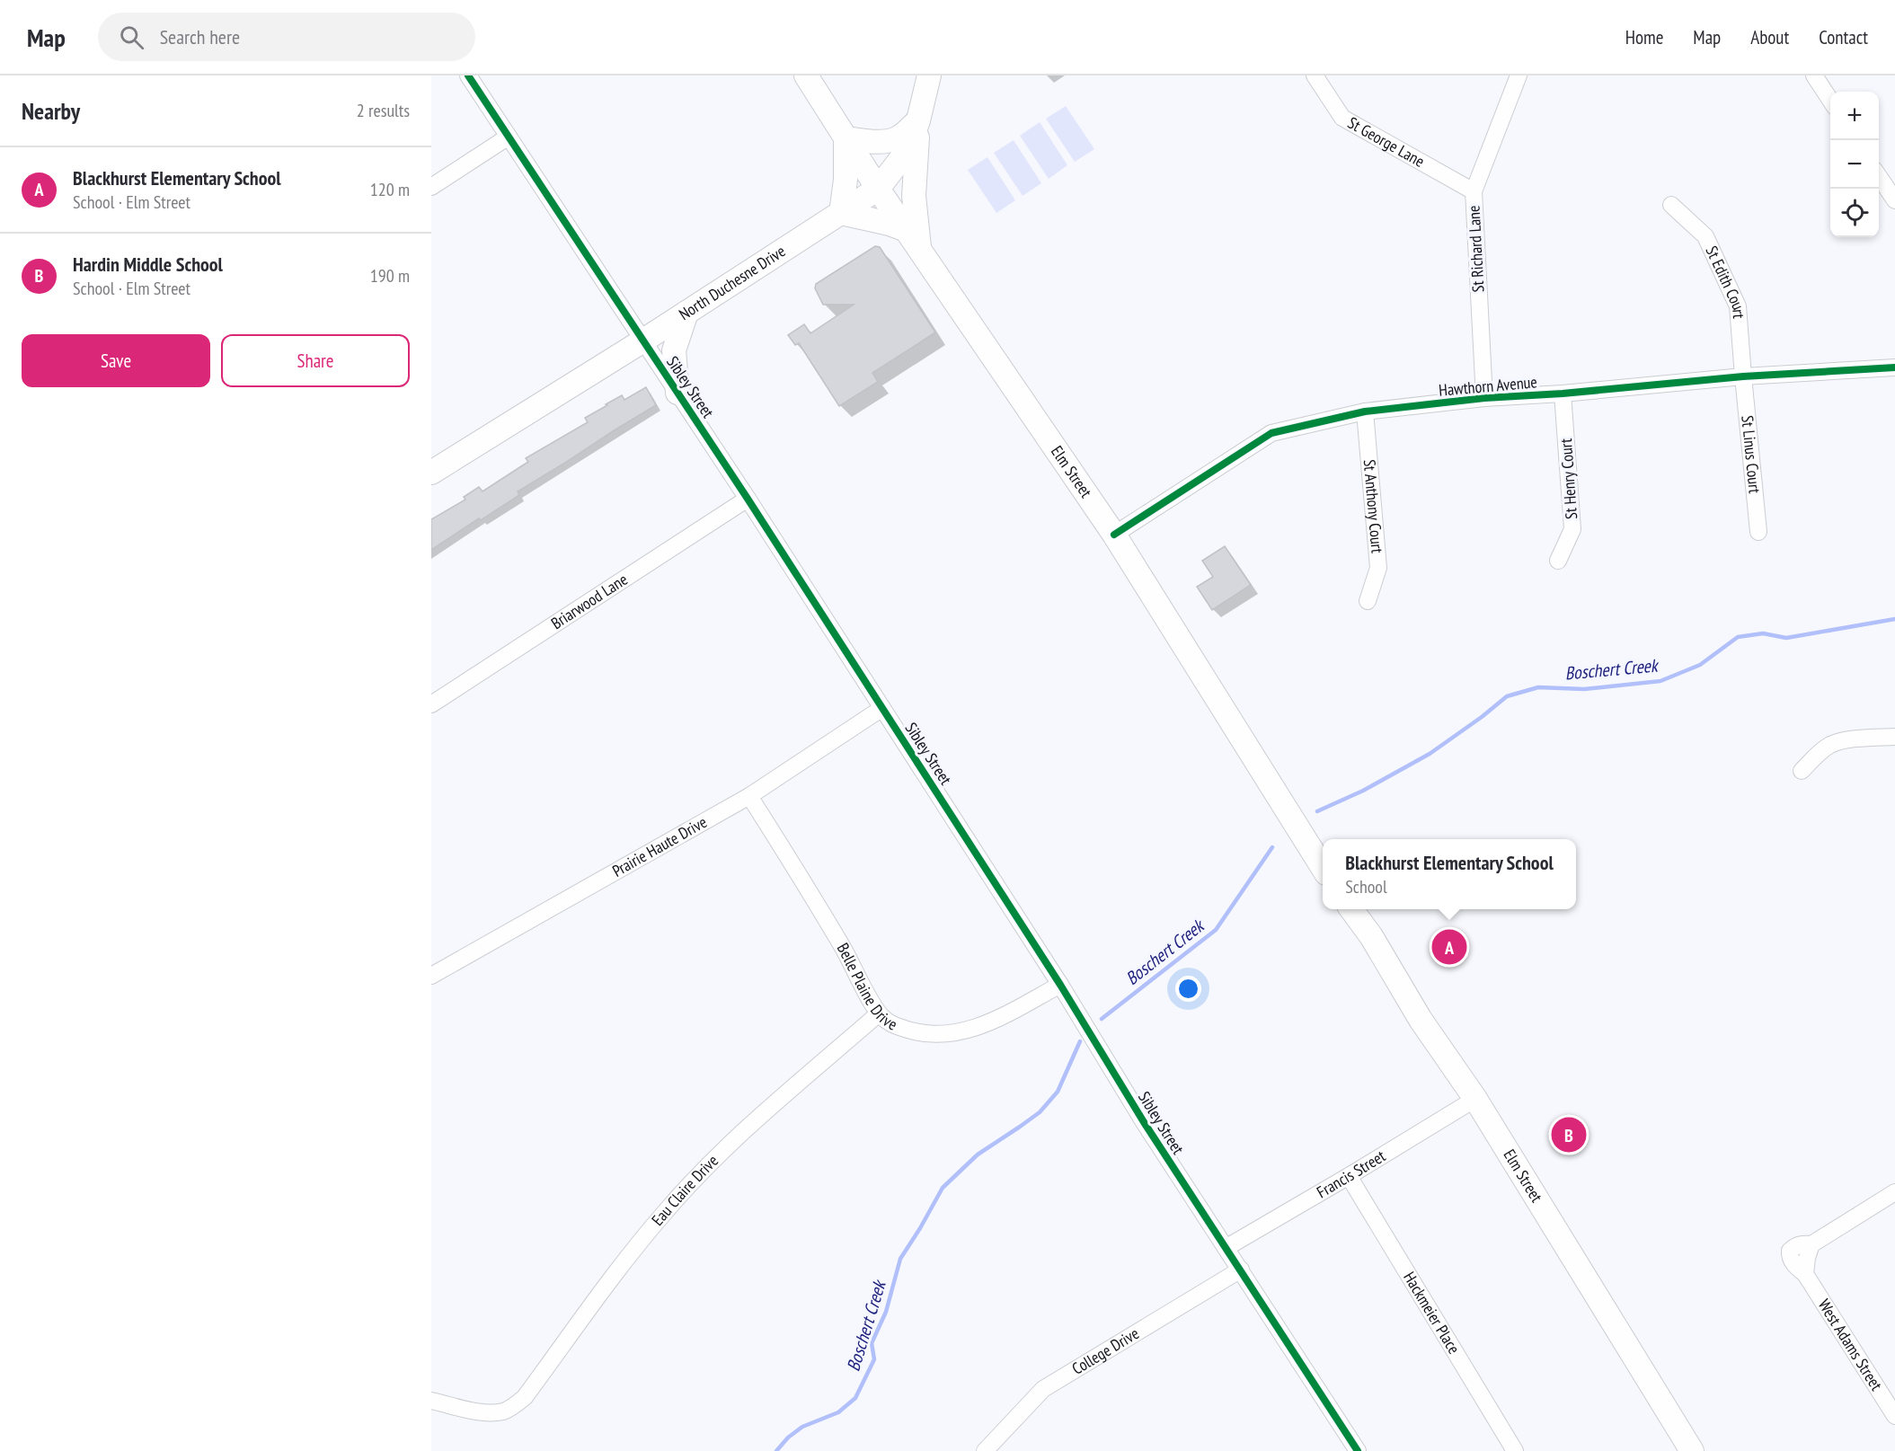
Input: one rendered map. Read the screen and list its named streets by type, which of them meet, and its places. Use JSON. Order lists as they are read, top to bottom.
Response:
{
  "streets": {
    "main road": ["North Duchesne Drive", "Elm Street"],
    "street": [
      "St George Lane",
      "St Richard Lane",
      "St Edith Court",
      "Hawthorn Avenue",
      "Sibley Street",
      "St Linus Court",
      "St Henry Court",
      "St Anthony Court",
      "Briarwood Lane",
      "Prairie Haute Drive",
      "Belle Plaine Drive",
      "Francis Street",
      "Eau Claire Drive",
      "Hackmeier Place",
      "West Adams Street",
      "College Drive"
    ]
  },
  "crossings": [
    ["St George Lane", "St Richard Lane"],
    ["St Richard Lane", "Hawthorn Avenue"],
    ["North Duchesne Drive", "Sibley Street"],
    ["North Duchesne Drive", "Elm Street"],
    ["St Edith Court", "Hawthorn Avenue"],
    ["St Edith Court", "St Linus Court"],
    ["Hawthorn Avenue", "St Linus Court"],
    ["Hawthorn Avenue", "Elm Street"],
    ["Hawthorn Avenue", "St Henry Court"],
    ["Hawthorn Avenue", "St Anthony Court"],
    ["Sibley Street", "Briarwood Lane"],
    ["Sibley Street", "Prairie Haute Drive"],
    ["Sibley Street", "Belle Plaine Drive"],
    ["Sibley Street", "Francis Street"],
    ["Sibley Street", "College Drive"],
    ["Elm Street", "Francis Street"],
    ["Prairie Haute Drive", "Belle Plaine Drive"],
    ["Belle Plaine Drive", "Eau Claire Drive"],
    ["Francis Street", "Hackmeier Place"]
  ],
  "water": ["Boschert Creek"],
  "page": {
    "header": "Map",
    "search": "Search here",
    "nav": [
      "Home",
      "Map",
      "About",
      "Contact"
    ],
    "heading": ["Nearby", "2 results"],
    "map_buttons": ["+", "−"],
    "list": [
      {
        "mark": "A",
        "name": "Blackhurst Elementary School",
        "note": "School · Elm Street",
        "value": "120 m"
      },
      {
        "mark": "B",
        "name": "Hardin Middle School",
        "note": "School · Elm Street",
        "value": "190 m"
      }
    ],
    "buttons": ["Save", "Share"],
    "popup": ["Blackhurst Elementary School", "School"],
    "pins": ["A", "B"]
  }
}
